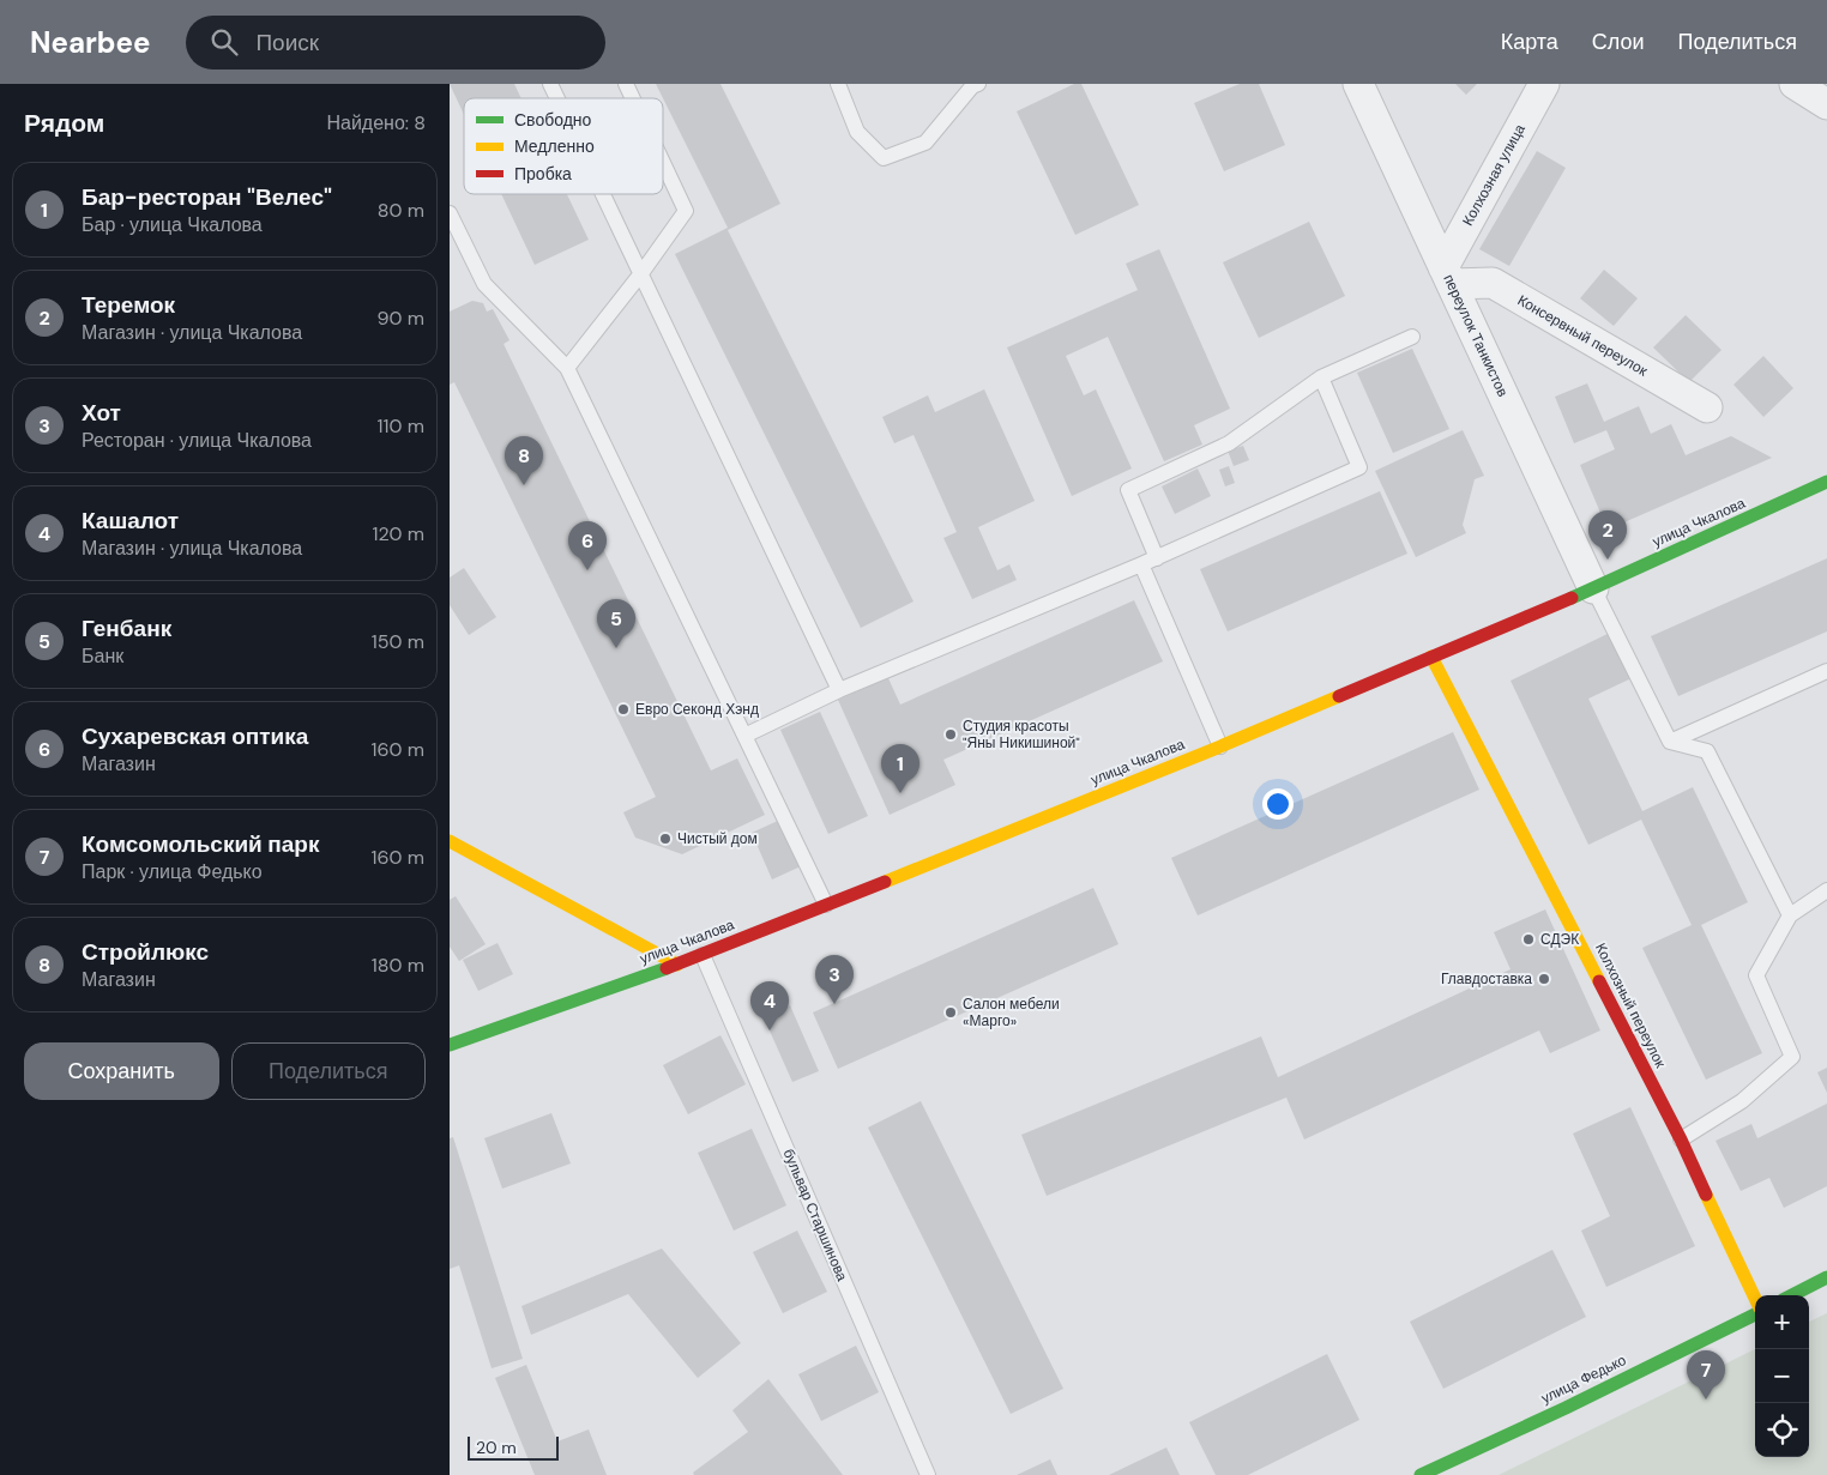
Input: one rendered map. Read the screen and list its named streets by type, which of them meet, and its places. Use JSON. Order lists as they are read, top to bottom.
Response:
{
  "streets": {
    "main road": ["улица Чкалова", "Колхозный переулок", "улица Федько"],
    "street": ["Колхозная улица", "переулок Танкистов", "Консервный переулок"],
    "lane": ["бульвар Старшинова"]
  },
  "crossings": [
    ["Колхозная улица", "переулок Танкистов"],
    ["Колхозная улица", "Консервный переулок"],
    ["переулок Танкистов", "Консервный переулок"],
    ["переулок Танкистов", "улица Чкалова"],
    ["улица Чкалова", "Колхозный переулок"],
    ["улица Чкалова", "бульвар Старшинова"]
  ],
  "places": [
    "Евро Секонд Хэнд",
    "Студия красоты \"Яны Никишиной\"",
    "Чистый дом",
    "СДЭК",
    "Главдоставка",
    "Салон мебели «Марго»"
  ],
  "legend": ["Свободно", "Медленно", "Пробка"],
  "scale_bar": "20 m",
  "page": {
    "header": "Nearbee",
    "search": "Поиск",
    "nav": ["Карта", "Слои", "Поделиться"],
    "heading": ["Рядом", "Найдено: 8"],
    "list": [
      {
        "mark": "1",
        "name": "Бар-ресторан \"Велес\"",
        "note": "Бар · улица Чкалова",
        "value": "80 m"
      },
      {
        "mark": "2",
        "name": "Теремок",
        "note": "Магазин · улица Чкалова",
        "value": "90 m"
      },
      {
        "mark": "3",
        "name": "Хот",
        "note": "Ресторан · улица Чкалова",
        "value": "110 m"
      },
      {
        "mark": "4",
        "name": "Кашалот",
        "note": "Магазин · улица Чкалова",
        "value": "120 m"
      },
      {
        "mark": "5",
        "name": "Генбанк",
        "note": "Банк",
        "value": "150 m"
      },
      {
        "mark": "6",
        "name": "Сухаревская оптика",
        "note": "Магазин",
        "value": "160 m"
      },
      {
        "mark": "7",
        "name": "Комсомольский парк",
        "note": "Парк · улица Федько",
        "value": "160 m"
      },
      {
        "mark": "8",
        "name": "Стройлюкс",
        "note": "Магазин",
        "value": "180 m"
      }
    ],
    "pins": [
      "8",
      "2",
      "6",
      "5",
      "1",
      "3",
      "4",
      "7"
    ],
    "buttons": ["Сохранить", "Поделиться"],
    "map_buttons": ["+", "−"],
    "scale": "20 m"
  }
}
